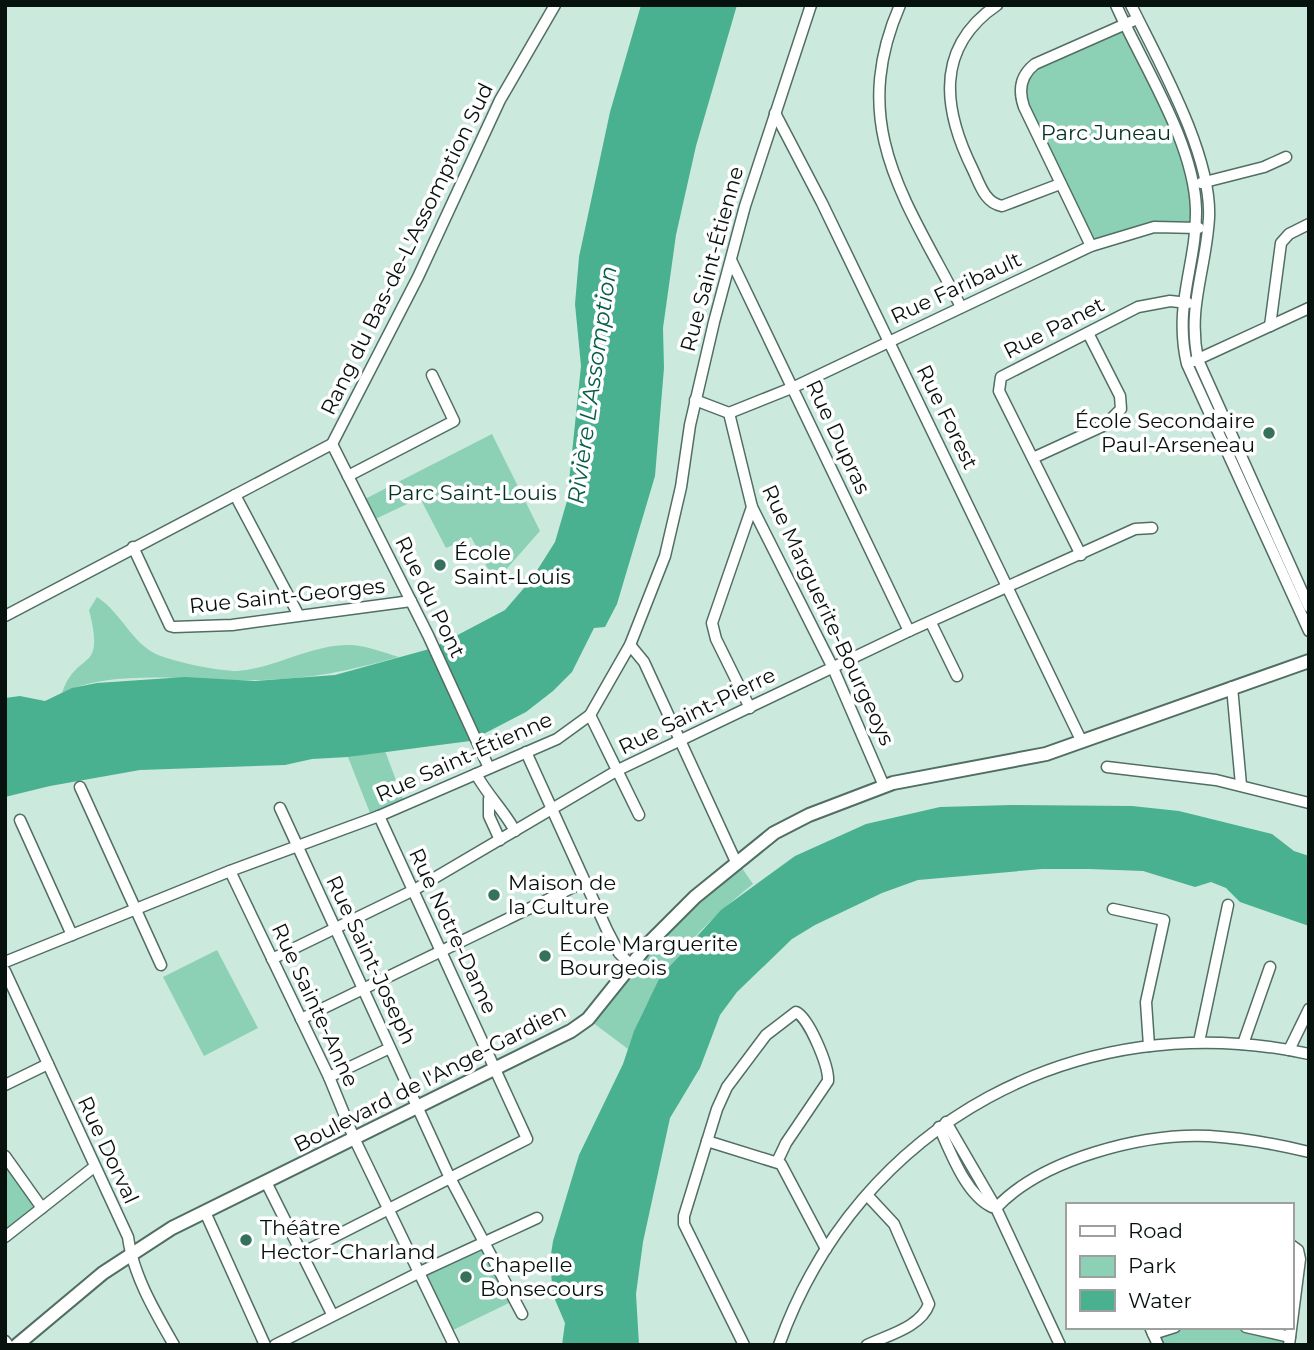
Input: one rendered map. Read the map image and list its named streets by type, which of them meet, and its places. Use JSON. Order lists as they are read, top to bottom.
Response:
{
  "streets": {
    "main road": ["Boulevard de l'Ange-Gardien"],
    "street": [
      "Rang du Bas-de-L'Assomption Sud",
      "Rue Saint-Étienne",
      "Rue Faribault",
      "Rue Panet",
      "Rue Forest",
      "Rue Dupras",
      "Rue Saint-Georges",
      "Rue du Pont",
      "Rue Marguerite-Bourgeoys",
      "Rue Saint-Pierre",
      "Rue Notre-Dame",
      "Rue Saint-Joseph",
      "Rue Sainte-Anne",
      "Rue Dorval"
    ]
  },
  "crossings": [
    ["Rang du Bas-de-L'Assomption Sud", "Rue Saint-Georges"],
    ["Rang du Bas-de-L'Assomption Sud", "Rue du Pont"],
    ["Rue Saint-Étienne", "Rue Forest"],
    ["Rue Saint-Étienne", "Rue Dupras"],
    ["Rue Saint-Étienne", "Rue du Pont"],
    ["Rue Saint-Étienne", "Rue Notre-Dame"],
    ["Rue Saint-Étienne", "Rue Saint-Joseph"],
    ["Rue Saint-Étienne", "Rue Sainte-Anne"],
    ["Rue Faribault", "Rue Forest"],
    ["Rue Faribault", "Rue Dupras"],
    ["Rue Faribault", "Rue Marguerite-Bourgeoys"],
    ["Rue Panet", "Rue Saint-Pierre"],
    ["Rue Forest", "Rue Saint-Pierre"],
    ["Rue Forest", "Boulevard de l'Ange-Gardien"],
    ["Rue Dupras", "Rue Saint-Pierre"],
    ["Rue Saint-Georges", "Rue du Pont"],
    ["Rue Marguerite-Bourgeoys", "Rue Saint-Pierre"],
    ["Rue Marguerite-Bourgeoys", "Boulevard de l'Ange-Gardien"],
    ["Rue Saint-Pierre", "Rue Notre-Dame"],
    ["Rue Saint-Pierre", "Rue Saint-Joseph"],
    ["Rue Saint-Pierre", "Rue Sainte-Anne"],
    ["Rue Notre-Dame", "Rue Saint-Joseph"],
    ["Rue Notre-Dame", "Boulevard de l'Ange-Gardien"],
    ["Rue Saint-Joseph", "Boulevard de l'Ange-Gardien"],
    ["Rue Sainte-Anne", "Boulevard de l'Ange-Gardien"],
    ["Boulevard de l'Ange-Gardien", "Rue Dorval"]
  ],
  "water": ["Rivière L'Assomption"],
  "parks": ["Parc Juneau", "Parc Saint-Louis"],
  "places": [
    "École Secondaire Paul-Arseneau",
    "École Saint-Louis",
    "Maison de la Culture",
    "École Marguerite Bourgeois",
    "Théâtre Hector-Charland",
    "Chapelle Bonsecours"
  ],
  "legend": ["Road", "Park", "Water"]
}
